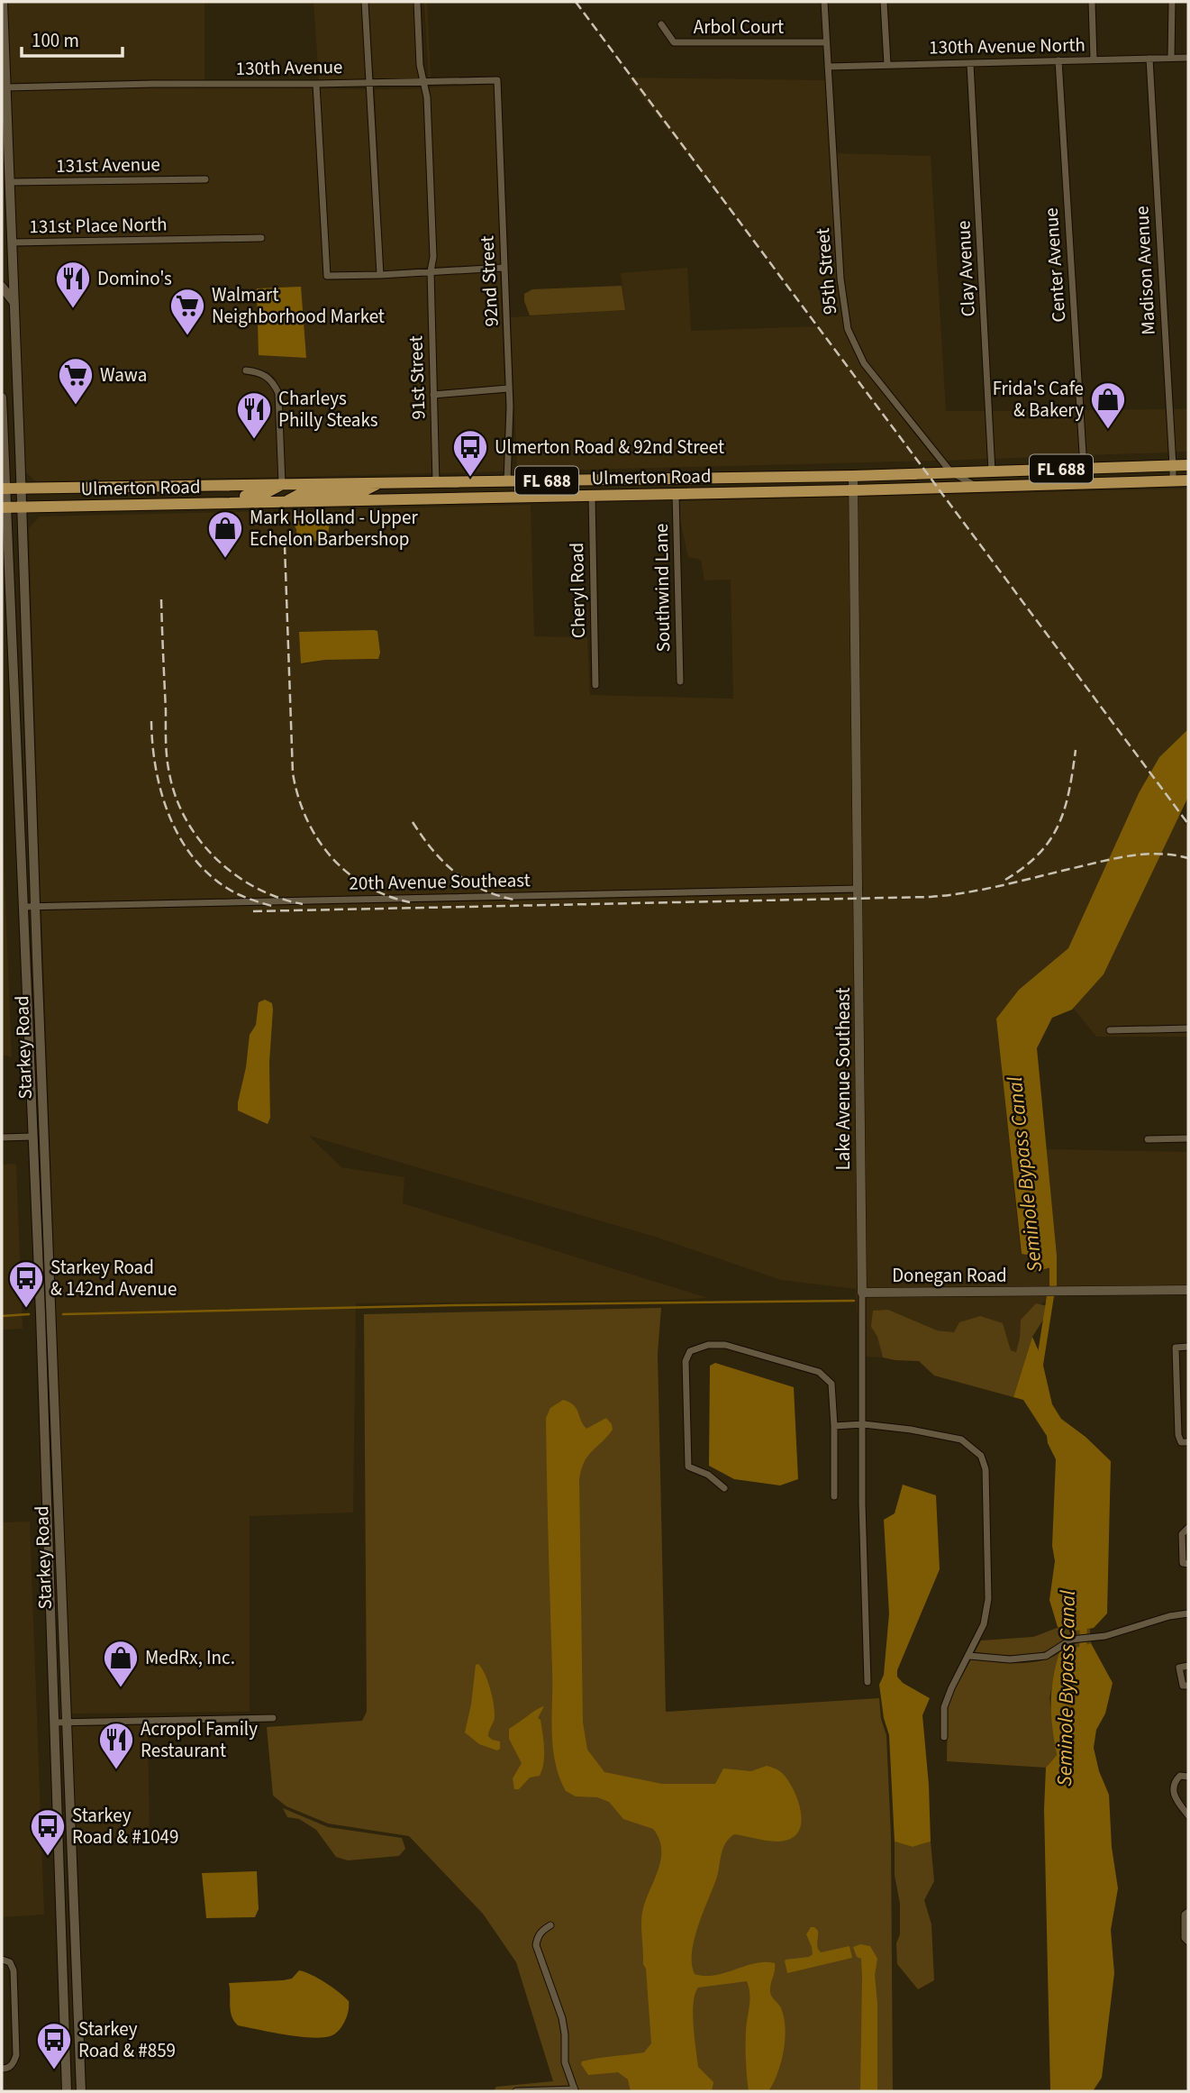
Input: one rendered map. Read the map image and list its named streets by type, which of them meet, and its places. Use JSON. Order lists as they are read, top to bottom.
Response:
{
  "streets": {
    "main road": ["FL 688", "Ulmerton Road", "Starkey Road"],
    "street": [
      "Arbol Court",
      "130th Avenue North",
      "130th Avenue",
      "131st Avenue",
      "131st Place North",
      "Center Avenue",
      "Clay Avenue",
      "Madison Avenue",
      "95th Street",
      "92nd Street",
      "91st Street",
      "Southwind Lane",
      "Cheryl Road",
      "20th Avenue Southeast",
      "Lake Avenue Southeast",
      "Donegan Road"
    ]
  },
  "crossings": [
    ["Arbol Court", "95th Street"],
    ["130th Avenue North", "Center Avenue"],
    ["130th Avenue North", "Clay Avenue"],
    ["130th Avenue North", "Madison Avenue"],
    ["130th Avenue North", "95th Street"],
    ["130th Avenue", "92nd Street"],
    ["130th Avenue", "91st Street"],
    ["130th Avenue", "Starkey Road"],
    ["131st Avenue", "Starkey Road"],
    ["131st Place North", "Starkey Road"],
    ["Center Avenue", "Ulmerton Road"],
    ["Clay Avenue", "Ulmerton Road"],
    ["Madison Avenue", "Ulmerton Road"],
    ["95th Street", "Ulmerton Road"],
    ["92nd Street", "Ulmerton Road"],
    ["91st Street", "Ulmerton Road"],
    ["Ulmerton Road", "Southwind Lane"],
    ["Ulmerton Road", "Cheryl Road"],
    ["Ulmerton Road", "Starkey Road"],
    ["Ulmerton Road", "Lake Avenue Southeast"],
    ["20th Avenue Southeast", "Starkey Road"],
    ["20th Avenue Southeast", "Lake Avenue Southeast"],
    ["Lake Avenue Southeast", "Donegan Road"]
  ],
  "water": ["Seminole Bypass Canal"],
  "places": {
    "restaurant": ["Domino's", "Charleys Philly Steaks", "Acropol Family Restaurant"],
    "supermarket": ["Walmart Neighborhood Market", "Wawa"],
    "shop": ["Frida's Cafe & Bakery", "Mark Holland - Upper Echelon Barbershop", "MedRx, Inc."],
    "bus stop": [
      "Ulmerton Road & 92nd Street",
      "Starkey Road & 142nd Avenue",
      "Starkey Road & #1049",
      "Starkey Road & #859"
    ]
  },
  "scale_bar": "100 m"
}
